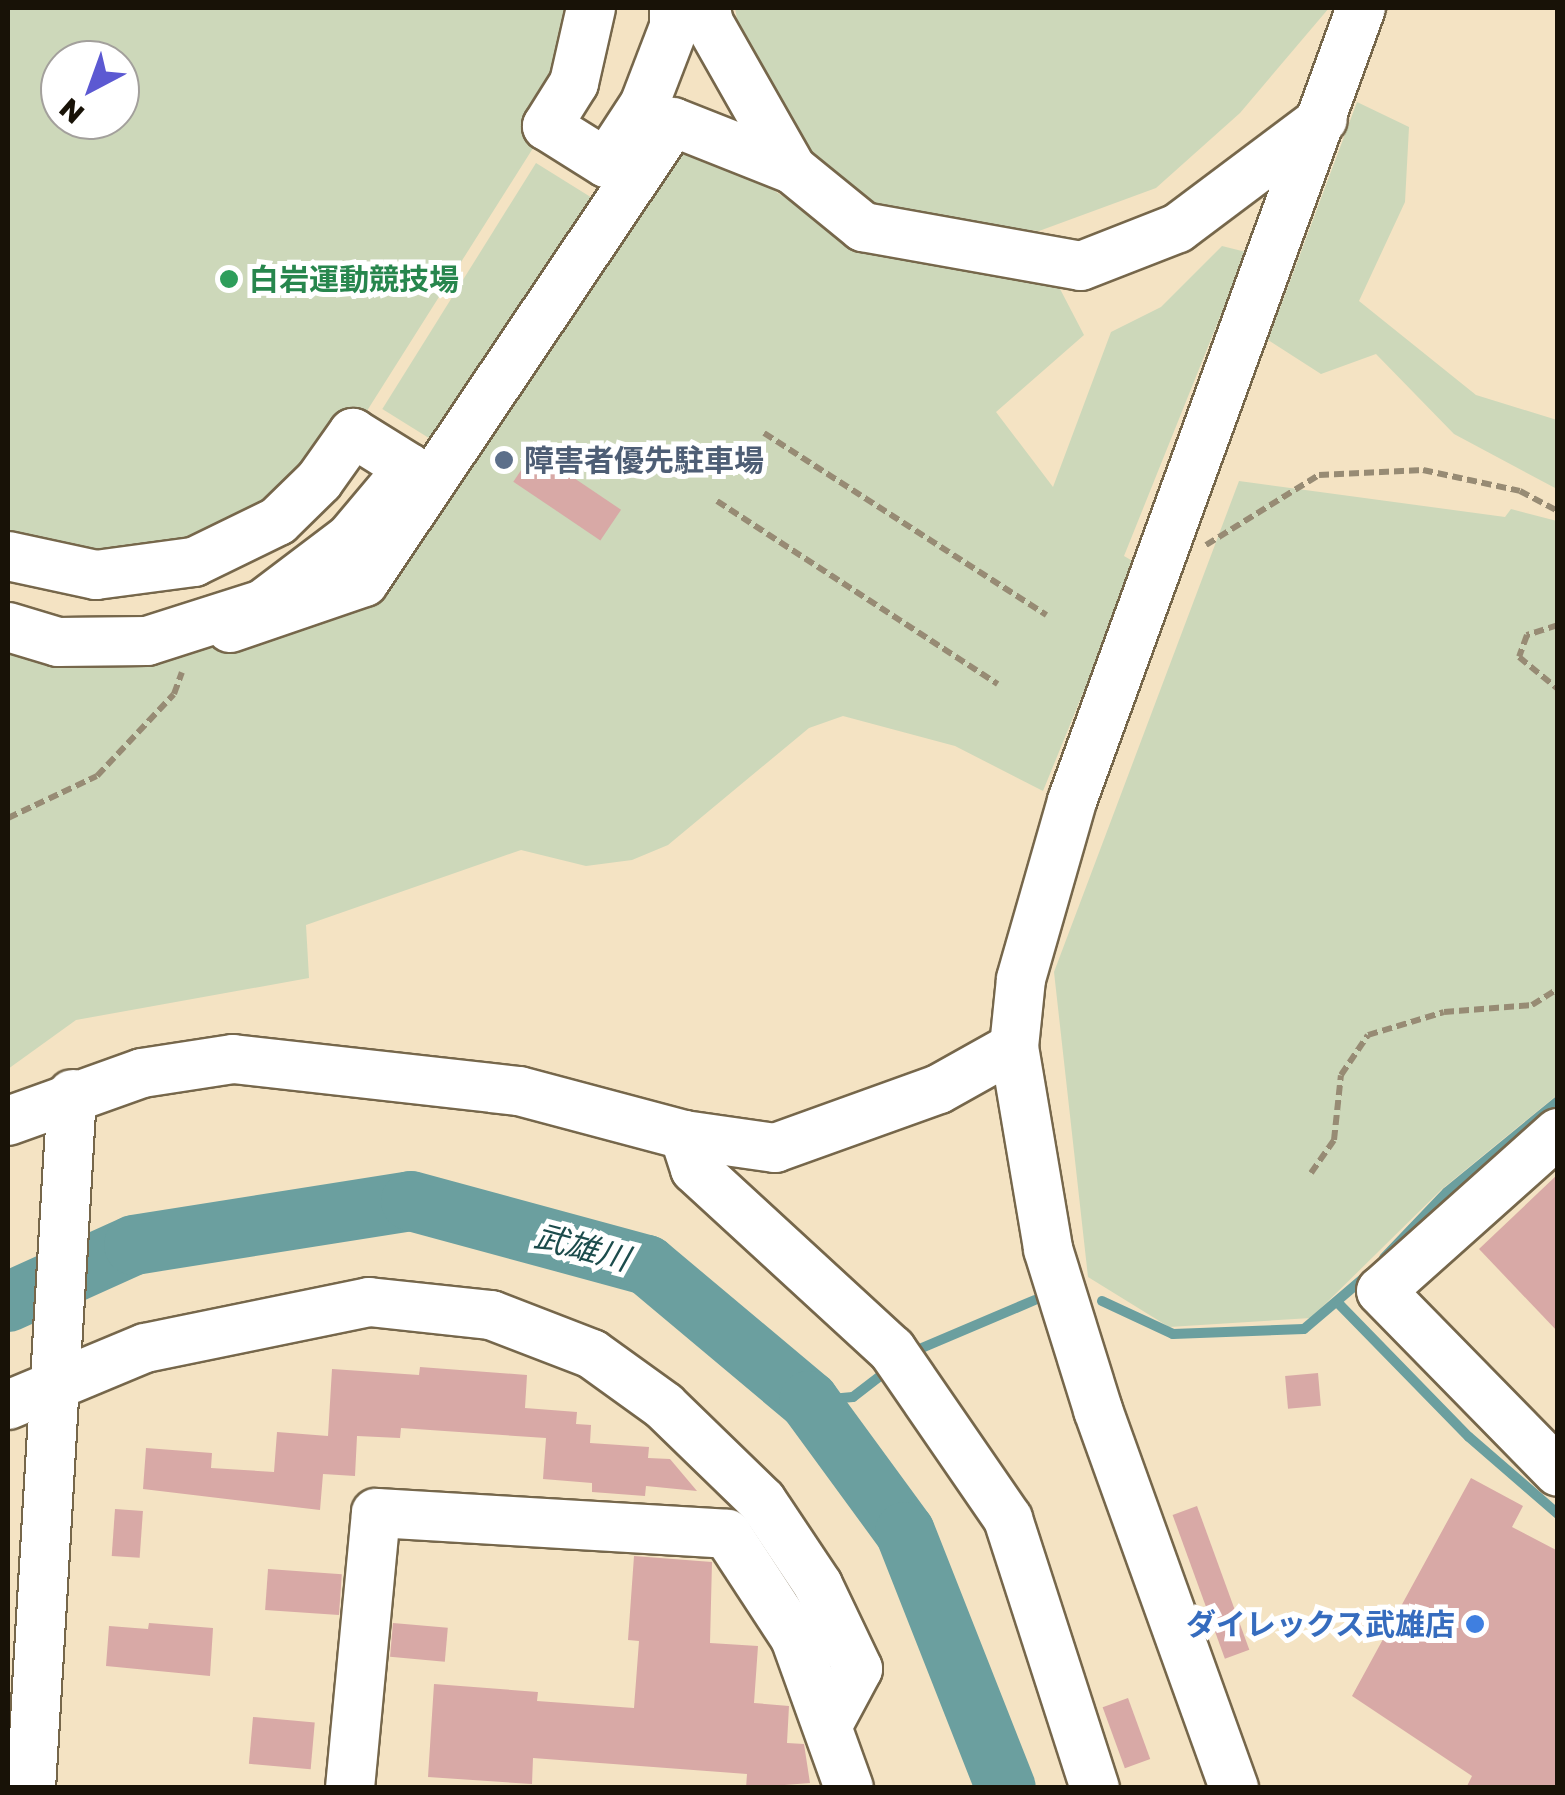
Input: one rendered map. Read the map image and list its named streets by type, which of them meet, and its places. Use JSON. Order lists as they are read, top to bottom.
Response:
{
  "water": ["武雄川"],
  "places": ["白岩運動競技場", "障害者優先駐車場", "ダイレックス武雄店"],
  "north": "bottom left"
}
